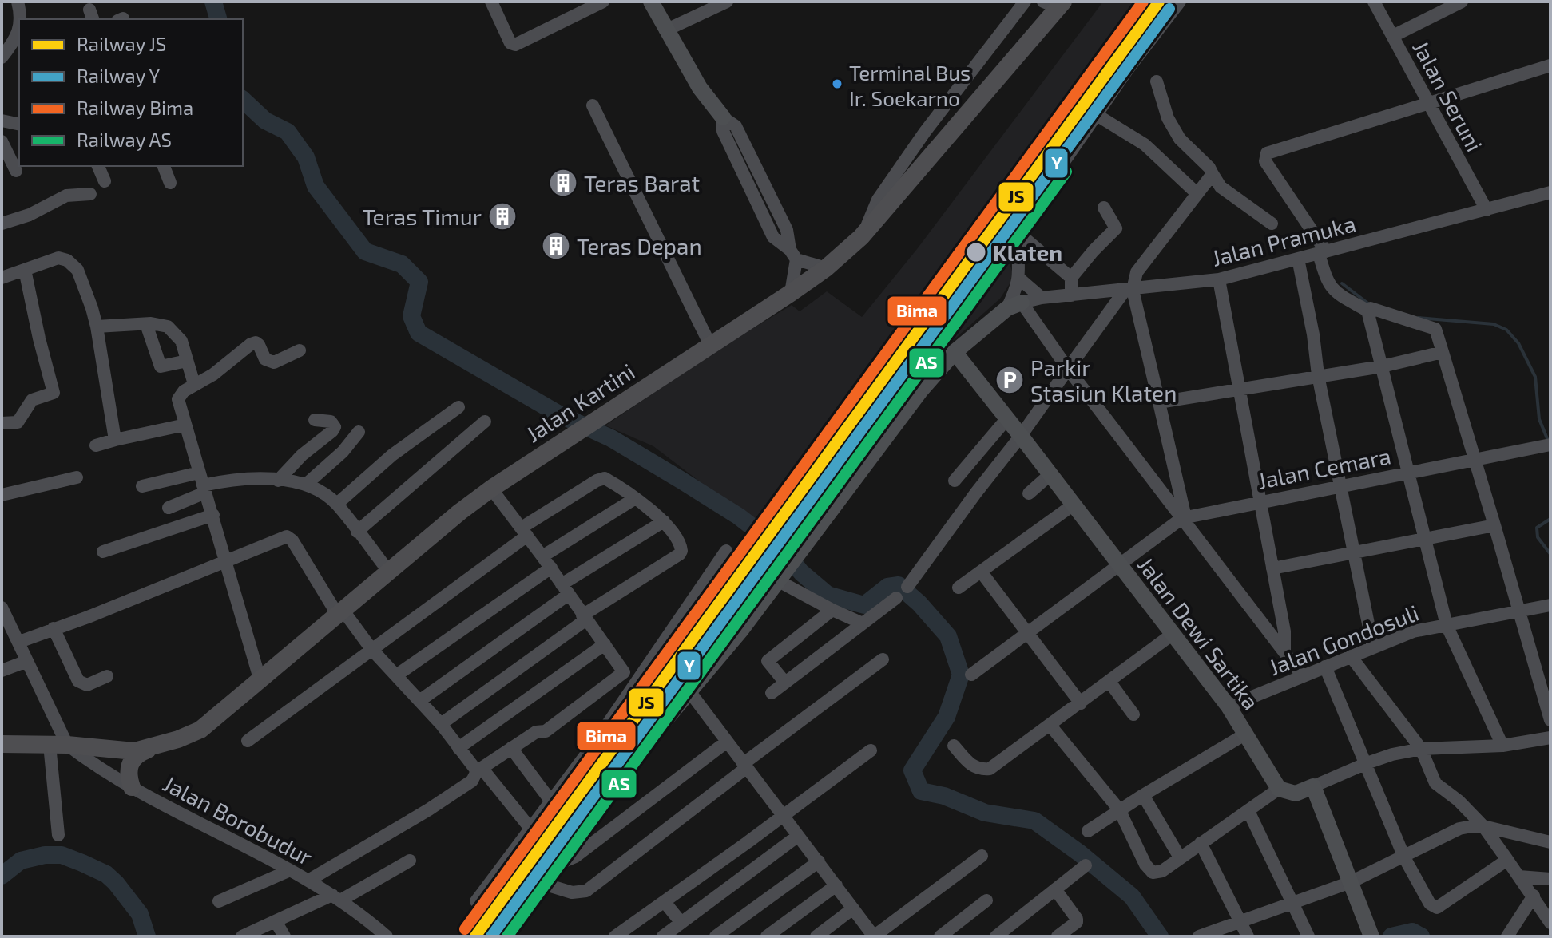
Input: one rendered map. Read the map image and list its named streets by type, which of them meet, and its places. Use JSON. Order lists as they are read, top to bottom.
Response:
{
  "streets": {
    "highway": ["Jalan Kartini"],
    "main road": ["Jalan Dewi Sartika"],
    "street": [
      "Jalan Seruni",
      "Jalan Pramuka",
      "Jalan Cemara",
      "Jalan Gondosuli",
      "Jalan Borobudur"
    ]
  },
  "crossings": [
    ["Jalan Seruni", "Jalan Pramuka"],
    ["Jalan Kartini", "Jalan Borobudur"],
    ["Jalan Cemara", "Jalan Dewi Sartika"],
    ["Jalan Dewi Sartika", "Jalan Gondosuli"]
  ],
  "places": {
    "other": ["Terminal Bus Ir. Soekarno", "Klaten"],
    "building": ["Teras Barat", "Teras Timur", "Teras Depan"],
    "parking": ["Parkir Stasiun Klaten"]
  },
  "lines": [
    "rail line JS",
    "rail line Bima",
    "rail line Y",
    "rail line AS"
  ],
  "legend": [
    "Railway JS",
    "Railway Y",
    "Railway Bima",
    "Railway AS"
  ]
}
